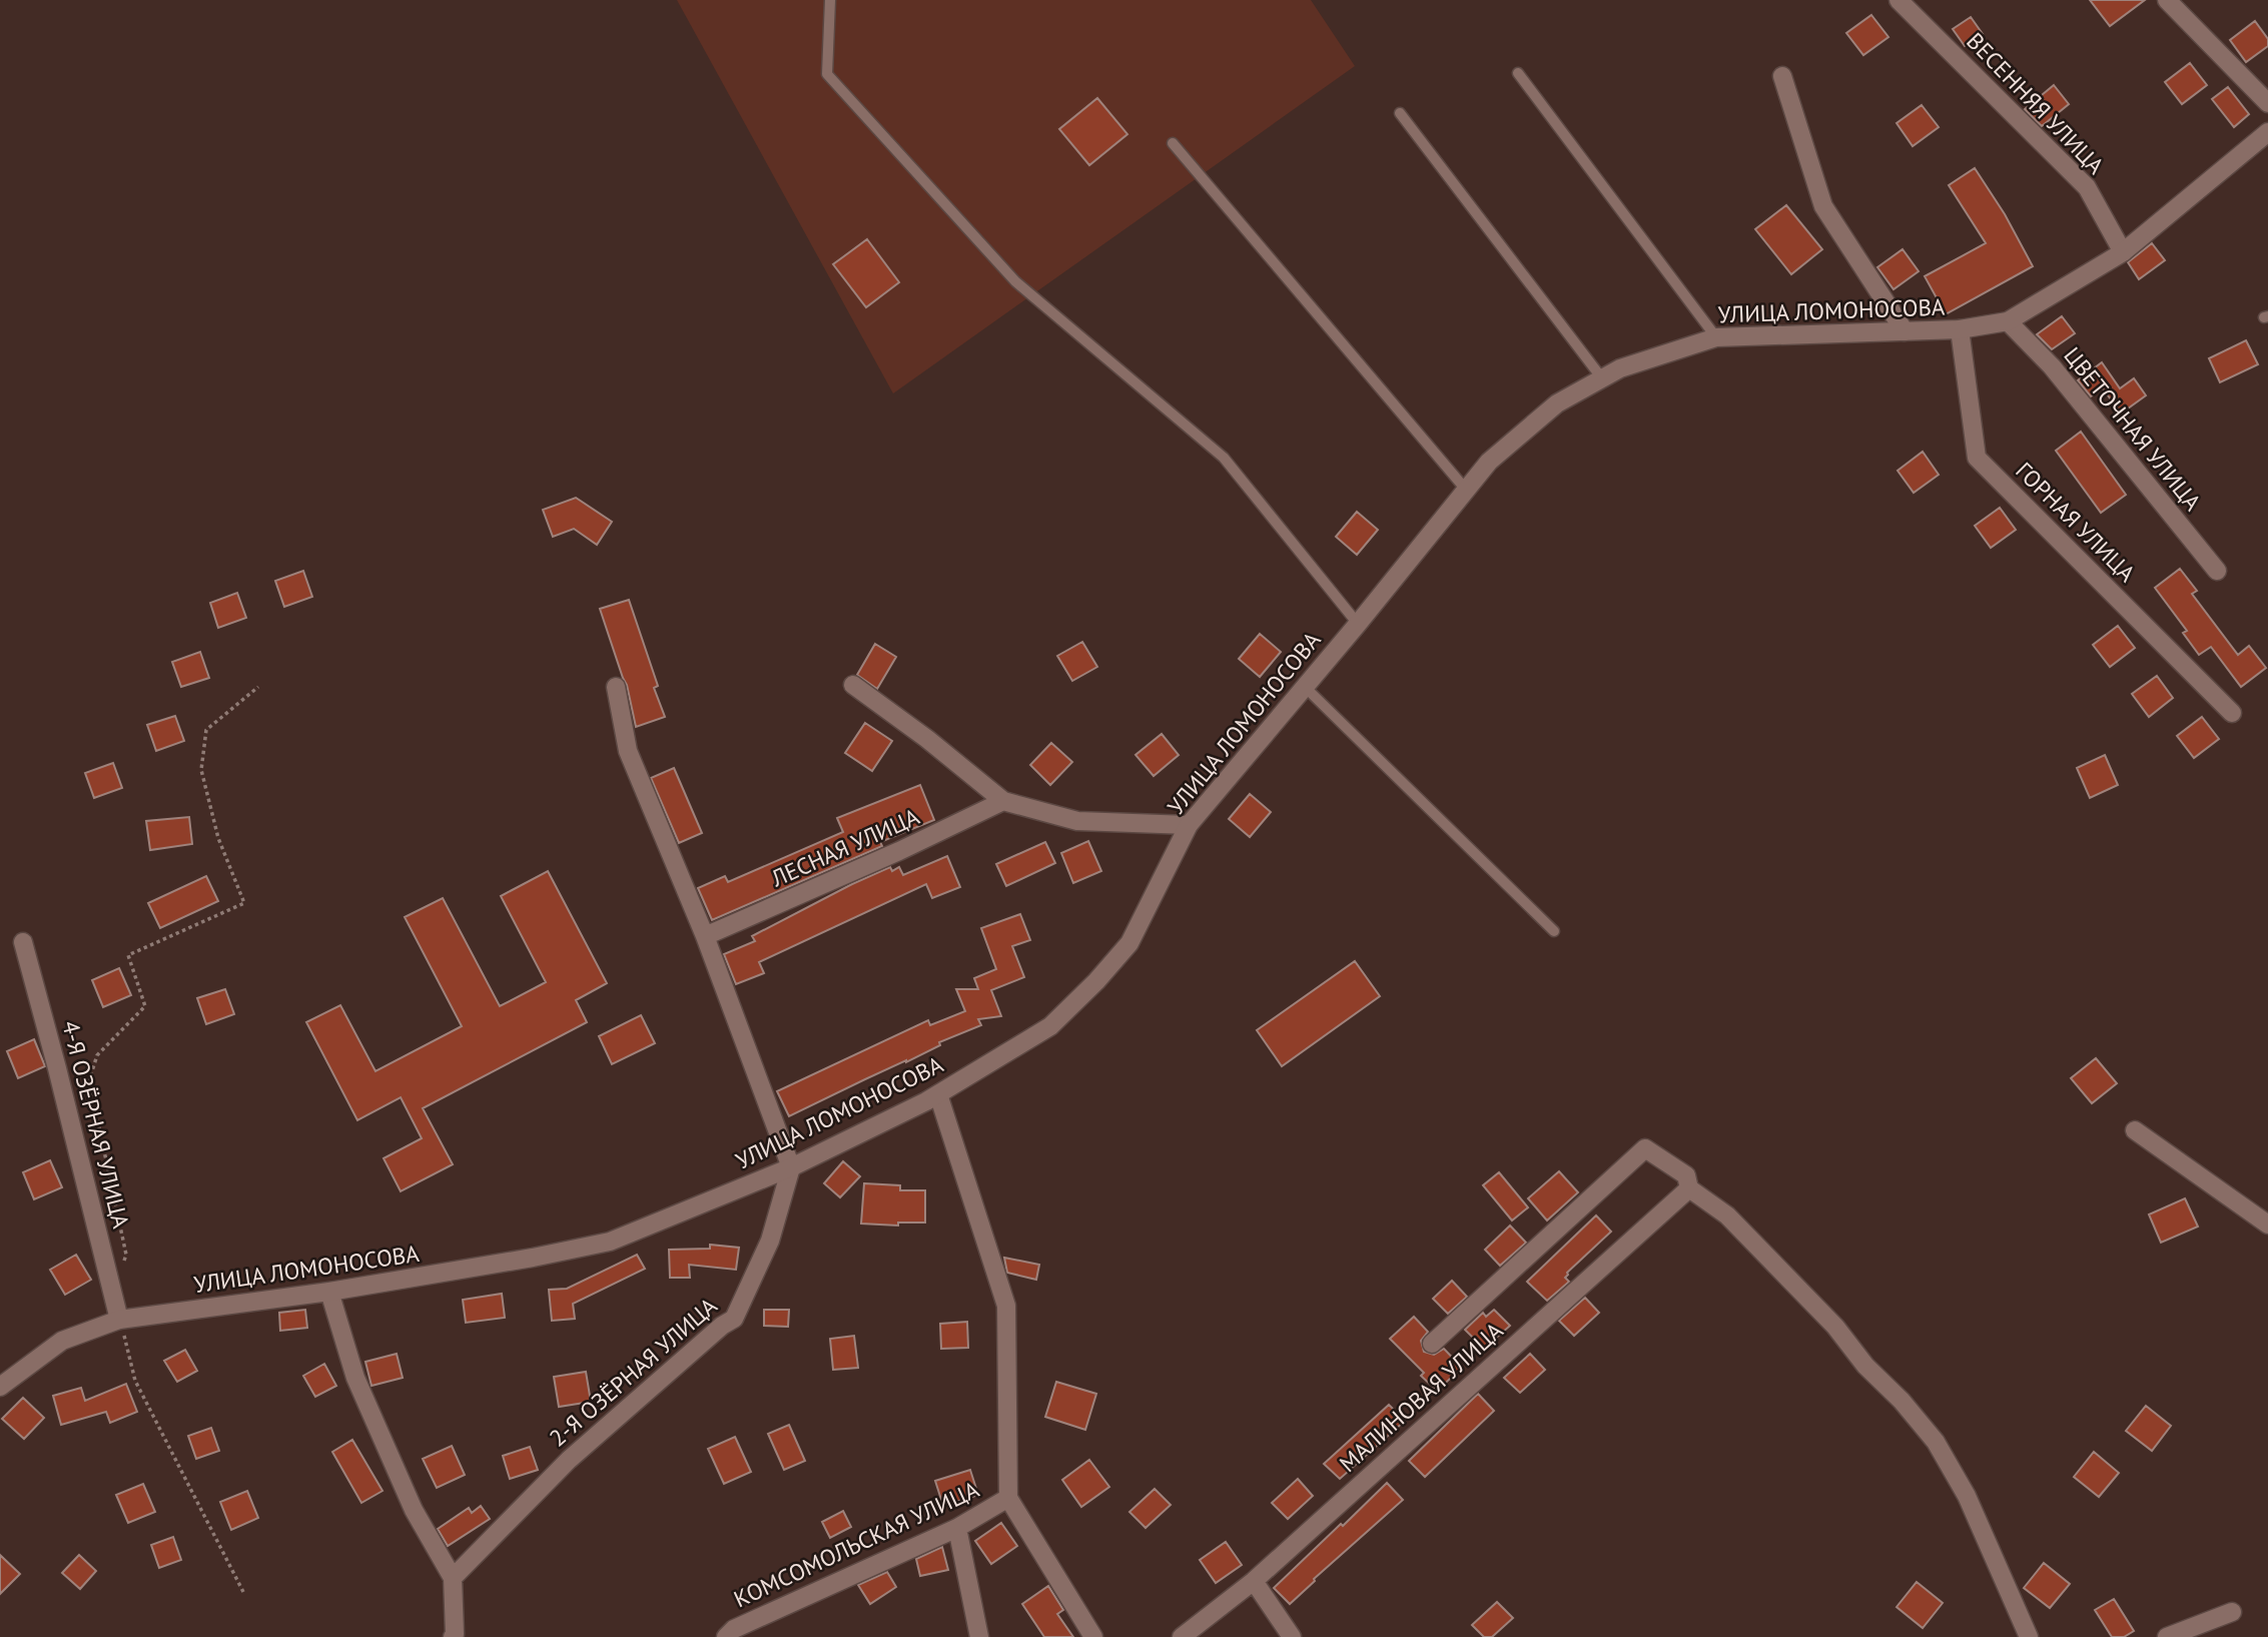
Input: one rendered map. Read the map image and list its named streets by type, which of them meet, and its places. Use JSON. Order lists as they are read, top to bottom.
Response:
{
  "streets": {
    "street": [
      "ВЕСЕННЯЯ УЛИЦА",
      "УЛИЦА ЛОМОНОСОВА",
      "ЦВЕТОЧНАЯ УЛИЦА",
      "ГОРНАЯ УЛИЦА",
      "ЛЕСНАЯ УЛИЦА",
      "4-Я ОЗЁРНАЯ УЛИЦА",
      "2-Я ОЗЁРНАЯ УЛИЦА",
      "МАЛИНОВАЯ УЛИЦА",
      "КОМСОМОЛЬСКАЯ УЛИЦА"
    ]
  },
  "crossings": [
    ["ВЕСЕННЯЯ УЛИЦА", "УЛИЦА ЛОМОНОСОВА"],
    ["УЛИЦА ЛОМОНОСОВА", "ЦВЕТОЧНАЯ УЛИЦА"],
    ["УЛИЦА ЛОМОНОСОВА", "ГОРНАЯ УЛИЦА"],
    ["УЛИЦА ЛОМОНОСОВА", "4-Я ОЗЁРНАЯ УЛИЦА"],
    ["УЛИЦА ЛОМОНОСОВА", "2-Я ОЗЁРНАЯ УЛИЦА"]
  ]
}
